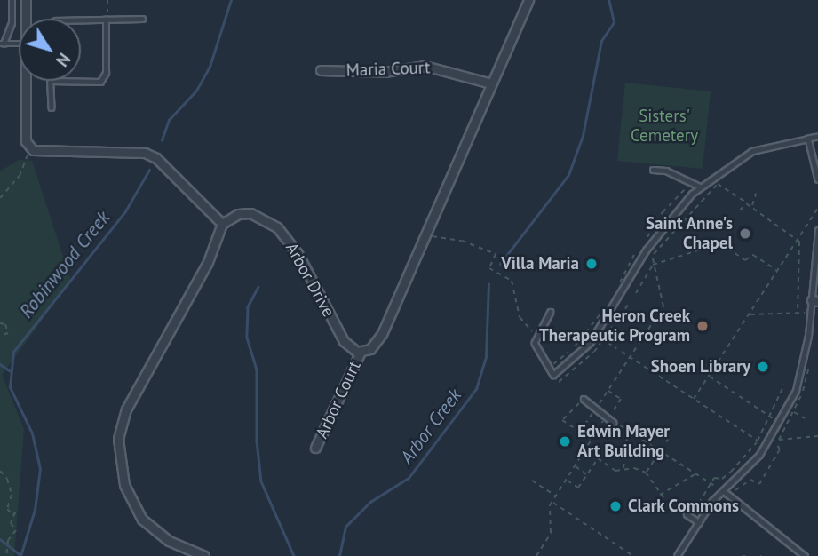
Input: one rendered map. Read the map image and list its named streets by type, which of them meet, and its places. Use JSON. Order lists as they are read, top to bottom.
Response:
{
  "streets": {
    "street": ["Maria Court", "Arbor Drive", "Arbor Court"]
  },
  "crossings": [
    ["Arbor Drive", "Arbor Court"]
  ],
  "water": ["Robinwood Creek", "Arbor Creek"],
  "parks": ["Sisters' Cemetery"],
  "places": [
    "Saint Anne's Chapel",
    "Villa Maria",
    "Heron Creek Therapeutic Program",
    "Shoen Library",
    "Edwin Mayer Art Building",
    "Clark Commons"
  ],
  "north": "bottom right"
}
